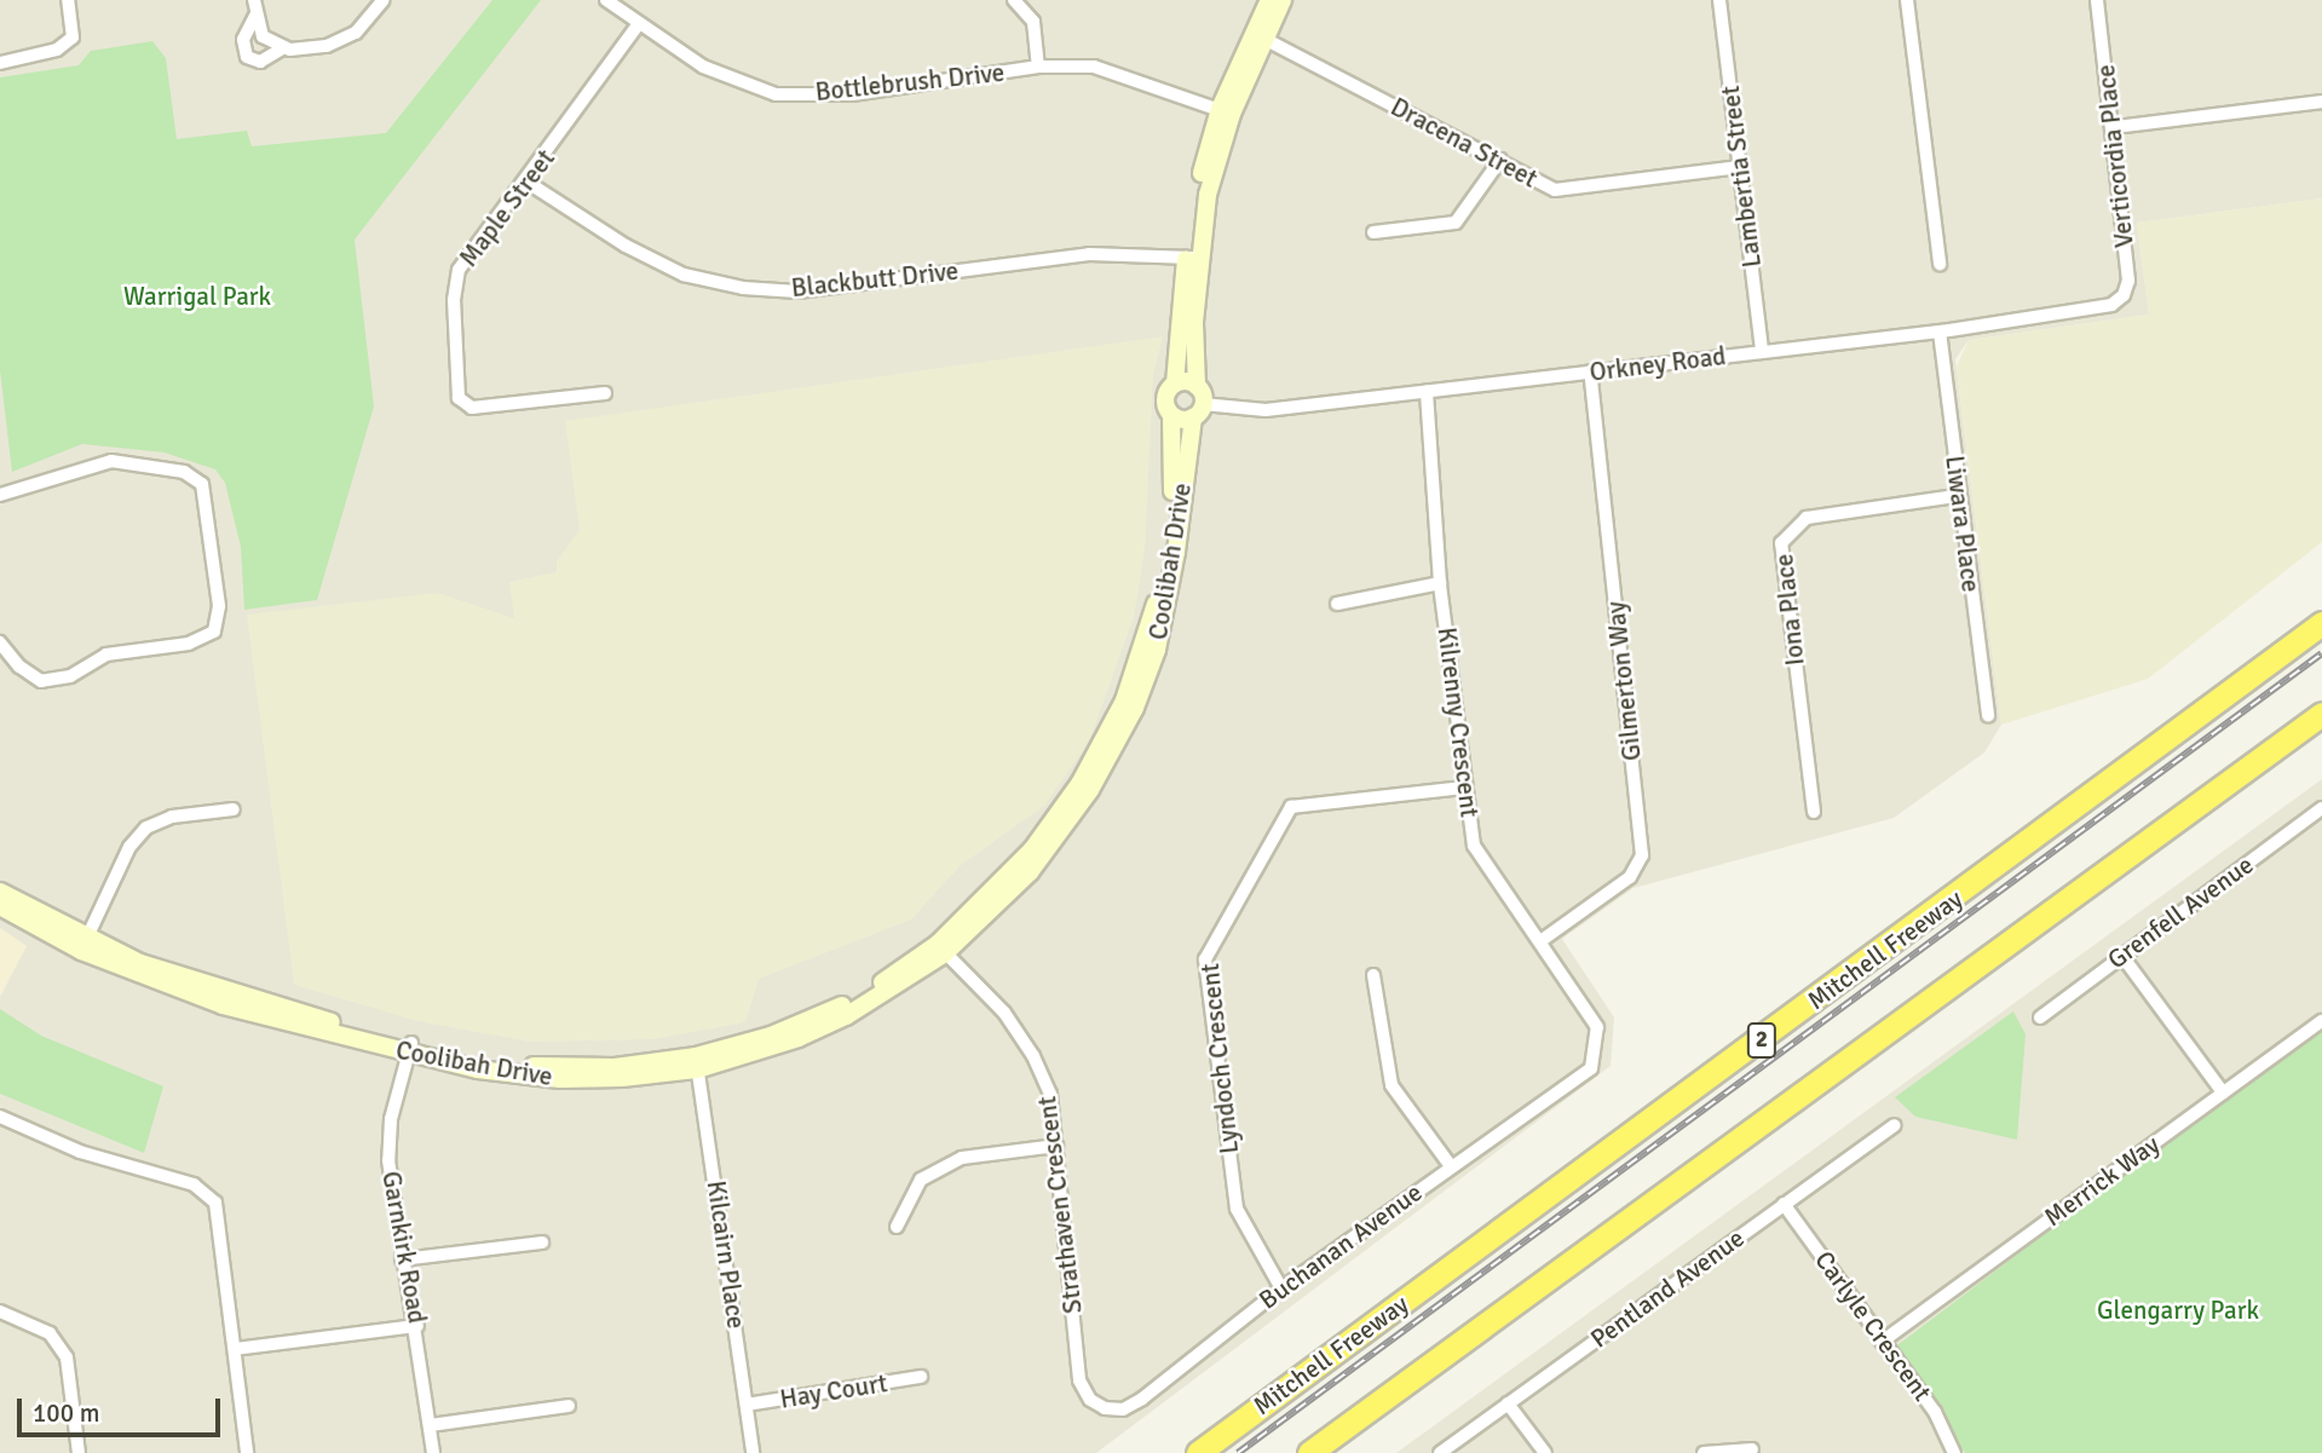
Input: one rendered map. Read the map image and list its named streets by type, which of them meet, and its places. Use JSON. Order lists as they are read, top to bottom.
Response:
{
  "streets": {
    "highway": ["Mitchell Freeway", "2"],
    "main road": ["Coolibah Drive"],
    "street": [
      "Bottlebrush Drive",
      "Dracena Street",
      "Verticordia Place",
      "Lambertia Street",
      "Maple Street",
      "Blackbutt Drive",
      "Orkney Road",
      "Liwara Place",
      "Iona Place",
      "Gilmerton Way",
      "Kilrenny Crescent",
      "Grenfell Avenue",
      "Lyndoch Crescent",
      "Merrick Way",
      "Strathaven Crescent",
      "Buchanan Avenue",
      "Garnkirk Road",
      "Kilcairn Place",
      "Pentland Avenue",
      "Carlyle Crescent",
      "Hay Court"
    ]
  },
  "crossings": [
    ["Bottlebrush Drive", "Maple Street"],
    ["Dracena Street", "Lambertia Street"],
    ["Verticordia Place", "Orkney Road"],
    ["Lambertia Street", "Orkney Road"],
    ["Maple Street", "Blackbutt Drive"],
    ["Orkney Road", "Liwara Place"],
    ["Orkney Road", "Coolibah Drive"],
    ["Orkney Road", "Gilmerton Way"],
    ["Orkney Road", "Kilrenny Crescent"],
    ["Liwara Place", "Iona Place"],
    ["Coolibah Drive", "Strathaven Crescent"],
    ["Coolibah Drive", "Garnkirk Road"],
    ["Coolibah Drive", "Kilcairn Place"],
    ["Gilmerton Way", "Kilrenny Crescent"],
    ["Kilrenny Crescent", "Lyndoch Crescent"],
    ["Kilrenny Crescent", "Buchanan Avenue"],
    ["Lyndoch Crescent", "Buchanan Avenue"],
    ["Merrick Way", "Carlyle Crescent"],
    ["Strathaven Crescent", "Buchanan Avenue"],
    ["Kilcairn Place", "Hay Court"],
    ["Pentland Avenue", "Carlyle Crescent"]
  ],
  "parks": ["Warrigal Park", "Glengarry Park"],
  "scale_bar": "100 m"
}
